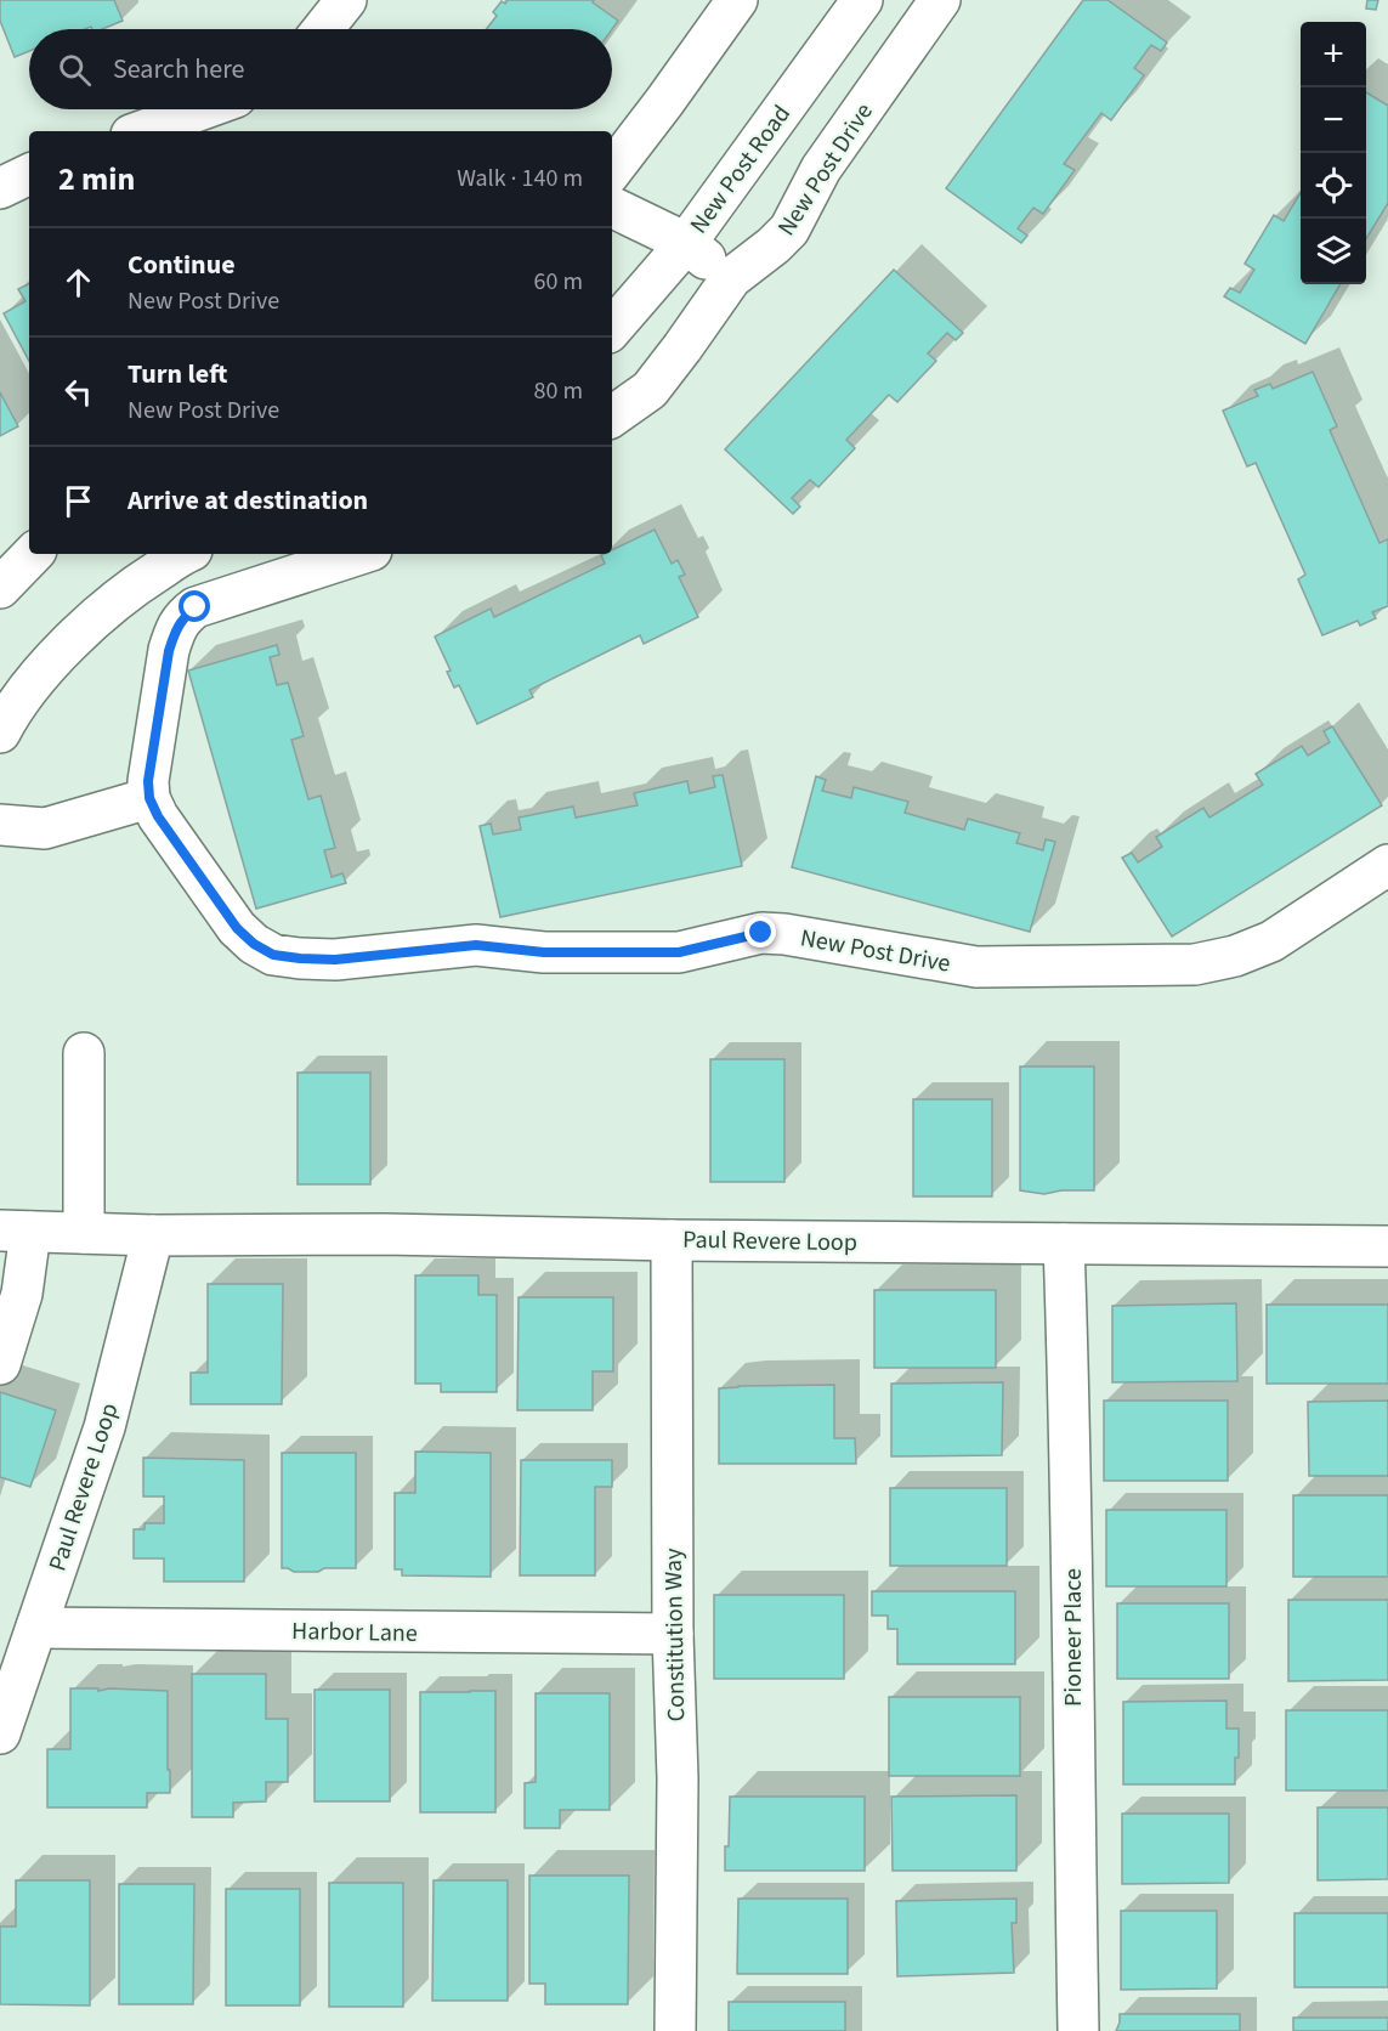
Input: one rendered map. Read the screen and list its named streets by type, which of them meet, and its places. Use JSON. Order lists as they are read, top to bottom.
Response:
{
  "streets": {
    "street": [
      "New Post Road",
      "New Post Drive",
      "Paul Revere Loop",
      "Harbor Lane",
      "Constitution Way",
      "Pioneer Place"
    ]
  },
  "crossings": [
    ["Paul Revere Loop", "Harbor Lane"],
    ["Paul Revere Loop", "Constitution Way"],
    ["Paul Revere Loop", "Pioneer Place"],
    ["Harbor Lane", "Constitution Way"]
  ],
  "page": {
    "map_buttons": ["+", "−"],
    "search": "Search here",
    "heading": ["2 min", "Walk · 140 m"],
    "list": [
      ["Continue", "New Post Drive", "60 m"],
      ["Turn left", "New Post Drive", "80 m"],
      "Arrive at destination"
    ]
  }
}
